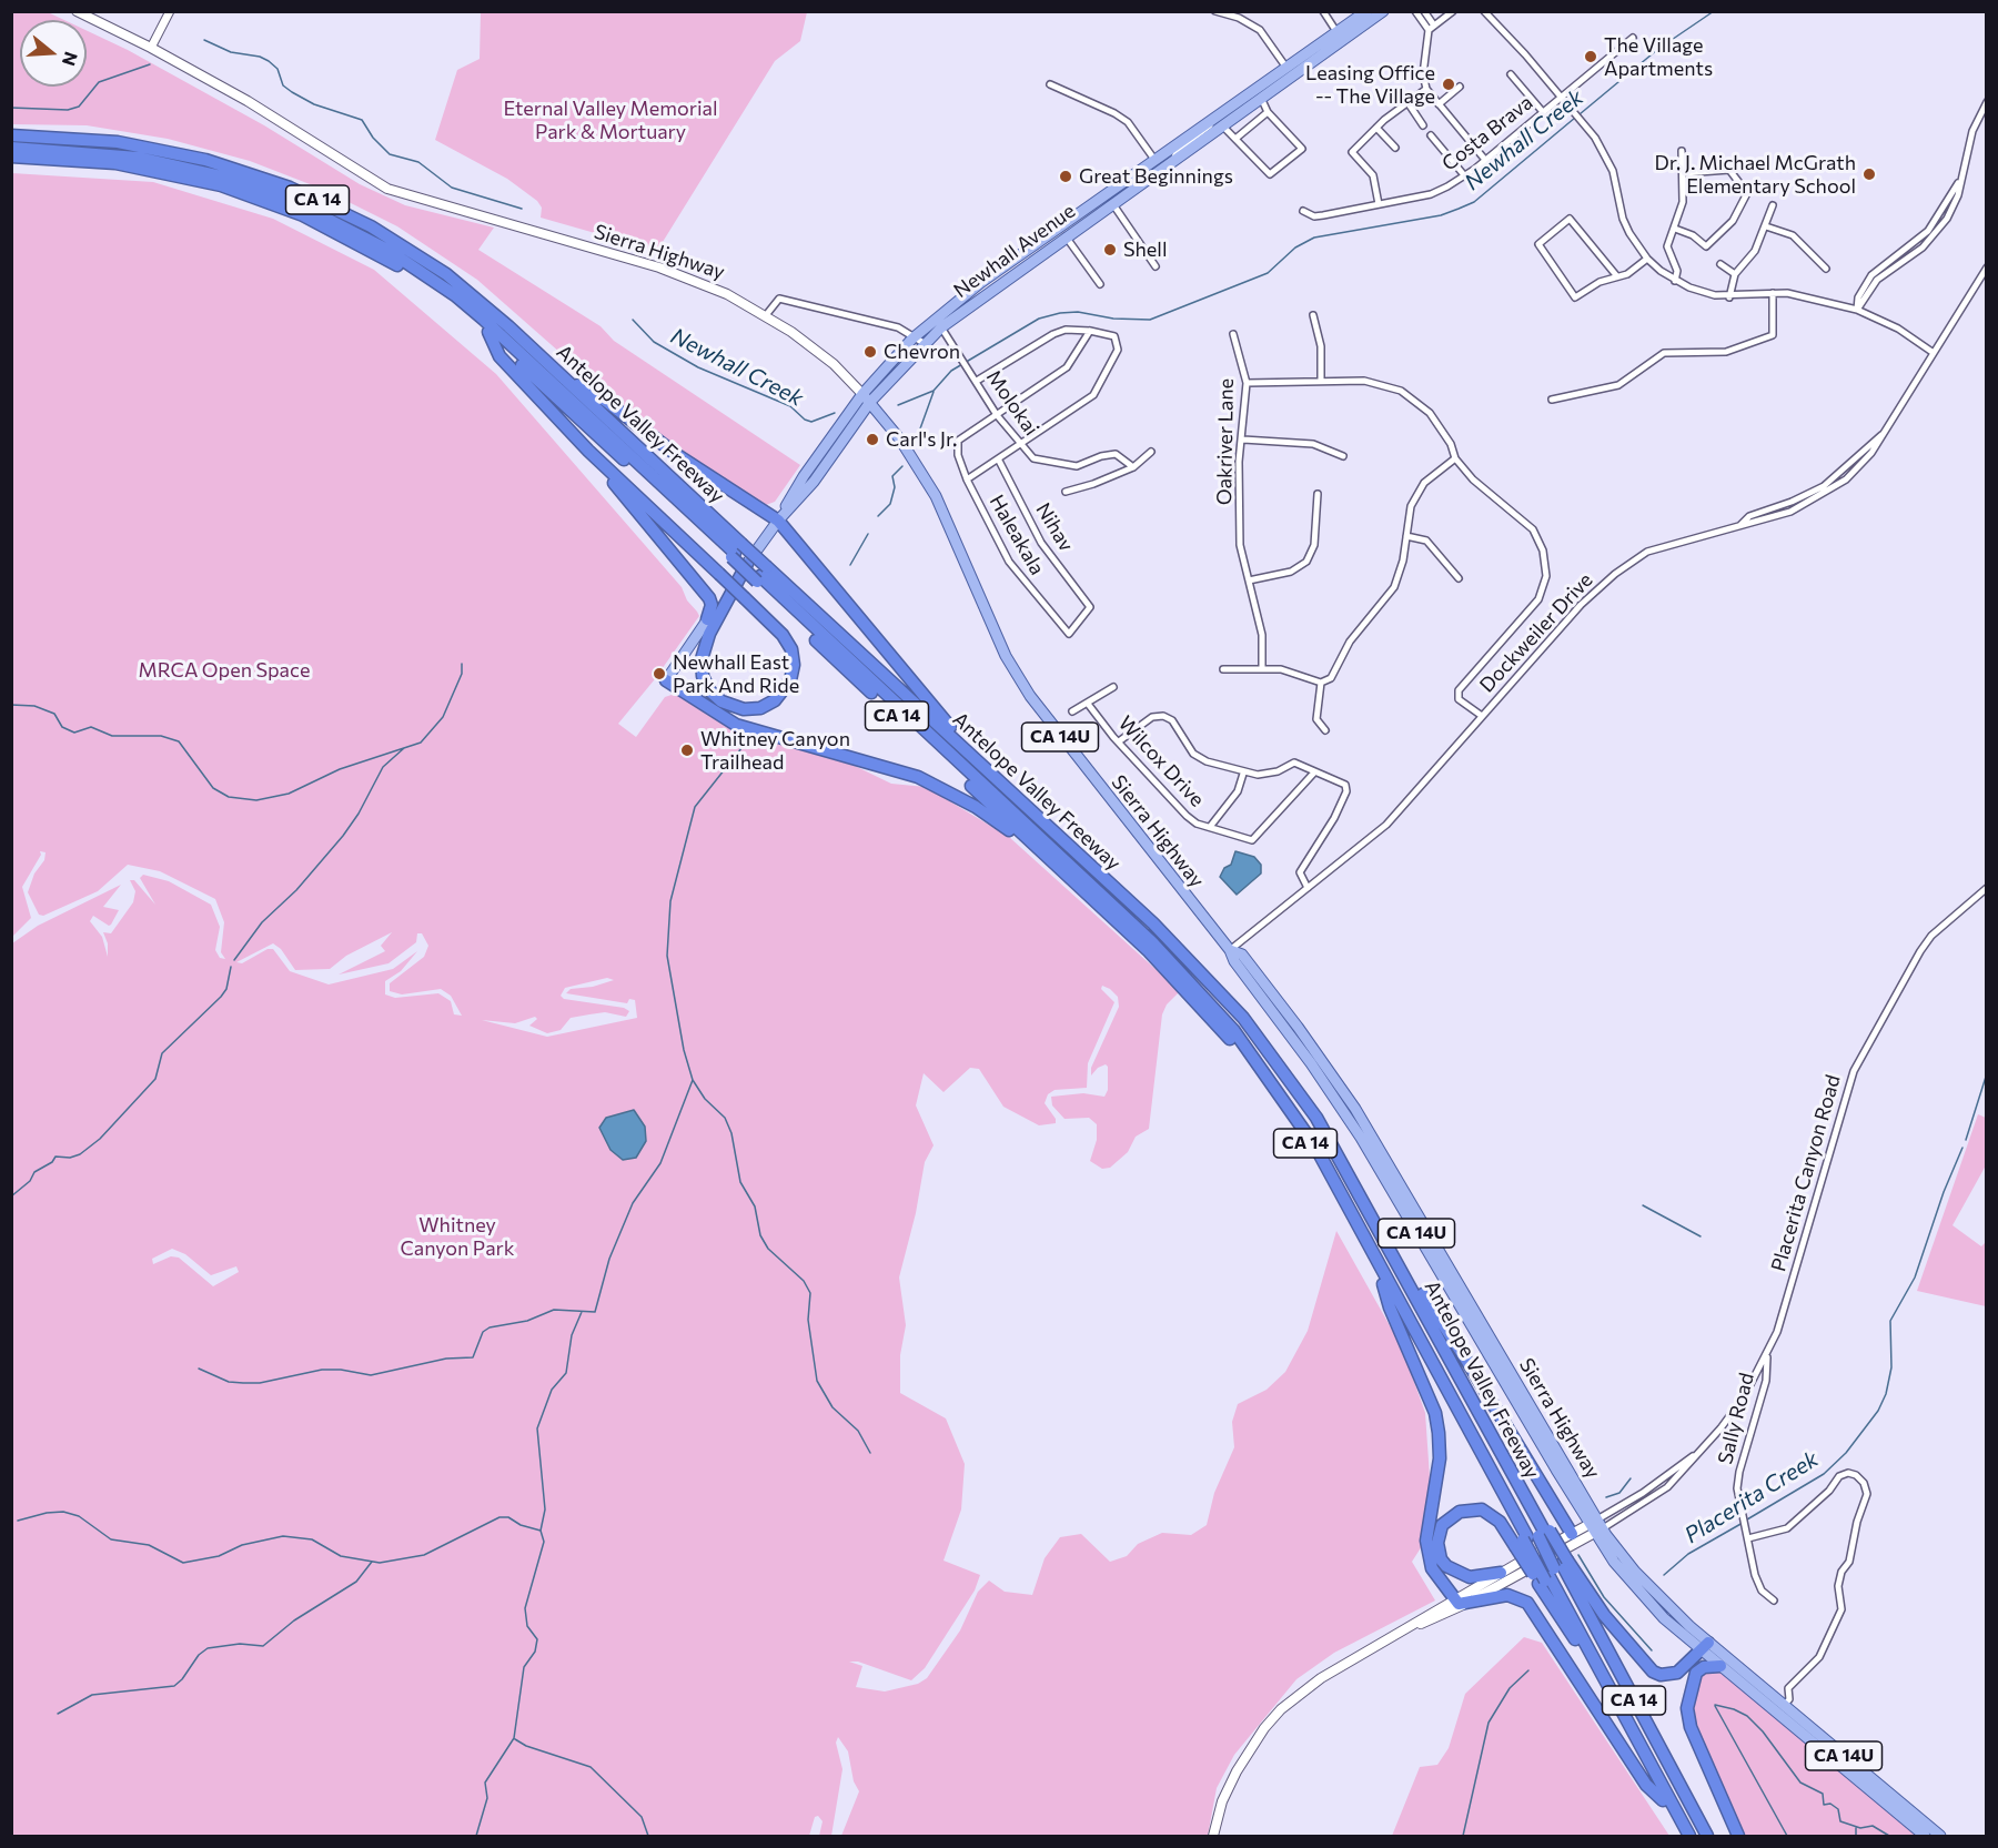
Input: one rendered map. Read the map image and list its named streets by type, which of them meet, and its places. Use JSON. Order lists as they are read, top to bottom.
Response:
{
  "streets": {
    "highway": ["CA 14", "Antelope Valley Freeway"],
    "main road": [
      "Newhall Avenue",
      "Sierra Highway",
      "CA 14U",
      "Placerita Canyon Road"
    ],
    "street": [
      "Costa Brava",
      "Molokai",
      "Oakriver Lane",
      "Nihav",
      "Haleakala",
      "Dockweiler Drive",
      "Wilcox Drive",
      "Sally Road"
    ]
  },
  "crossings": [
    ["Newhall Avenue", "Sierra Highway"],
    ["Newhall Avenue", "Molokai"],
    ["Sierra Highway", "Dockweiler Drive"],
    ["Sierra Highway", "Placerita Canyon Road"],
    ["Molokai", "Haleakala"],
    ["Nihav", "Haleakala"],
    ["Placerita Canyon Road", "Sally Road"]
  ],
  "water": ["Newhall Creek", "Placerita Creek"],
  "parks": ["Eternal Valley Memorial Park & Mortuary", "MRCA Open Space", "Whitney Canyon Park"],
  "places": [
    "The Village Apartments",
    "Leasing Office -- The Village",
    "Dr. J. Michael McGrath Elementary School",
    "Great Beginnings",
    "Shell",
    "Chevron",
    "Carl's Jr.",
    "Newhall East Park And Ride",
    "Whitney Canyon Trailhead"
  ],
  "north": "right"
}
